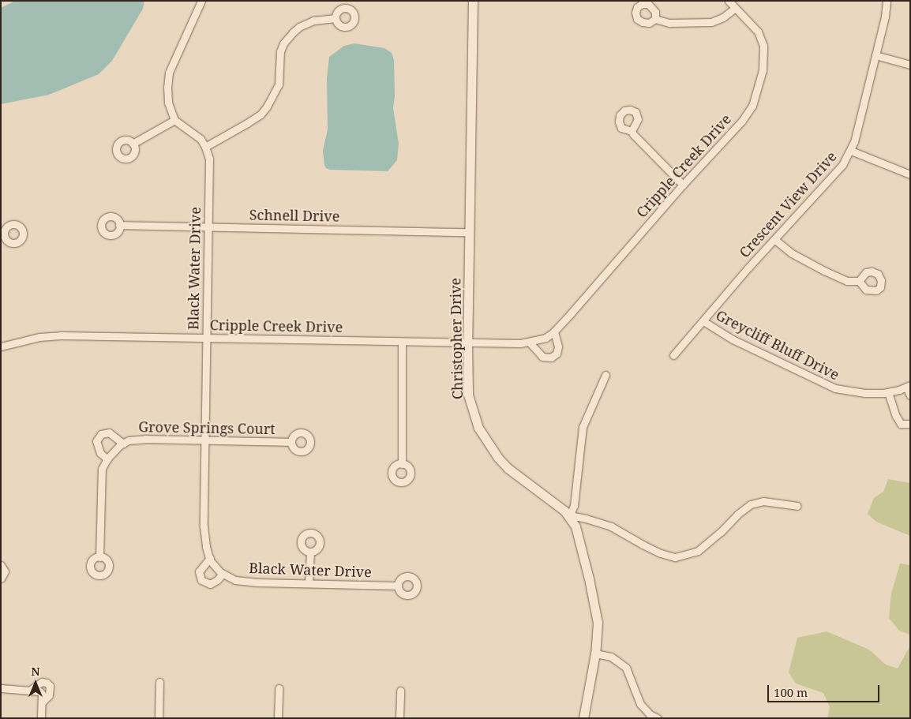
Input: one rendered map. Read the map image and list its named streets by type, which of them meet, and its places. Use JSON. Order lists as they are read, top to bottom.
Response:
{
  "streets": {
    "street": [
      "Cripple Creek Drive",
      "Crescent View Drive",
      "Schnell Drive",
      "Black Water Drive",
      "Christopher Drive",
      "Greycliff Bluff Drive",
      "Grove Springs Court"
    ]
  },
  "crossings": [
    ["Cripple Creek Drive", "Black Water Drive"],
    ["Cripple Creek Drive", "Christopher Drive"],
    ["Crescent View Drive", "Greycliff Bluff Drive"],
    ["Schnell Drive", "Black Water Drive"],
    ["Schnell Drive", "Christopher Drive"],
    ["Black Water Drive", "Grove Springs Court"]
  ],
  "scale_bar": "100 m",
  "north": "top"
}
